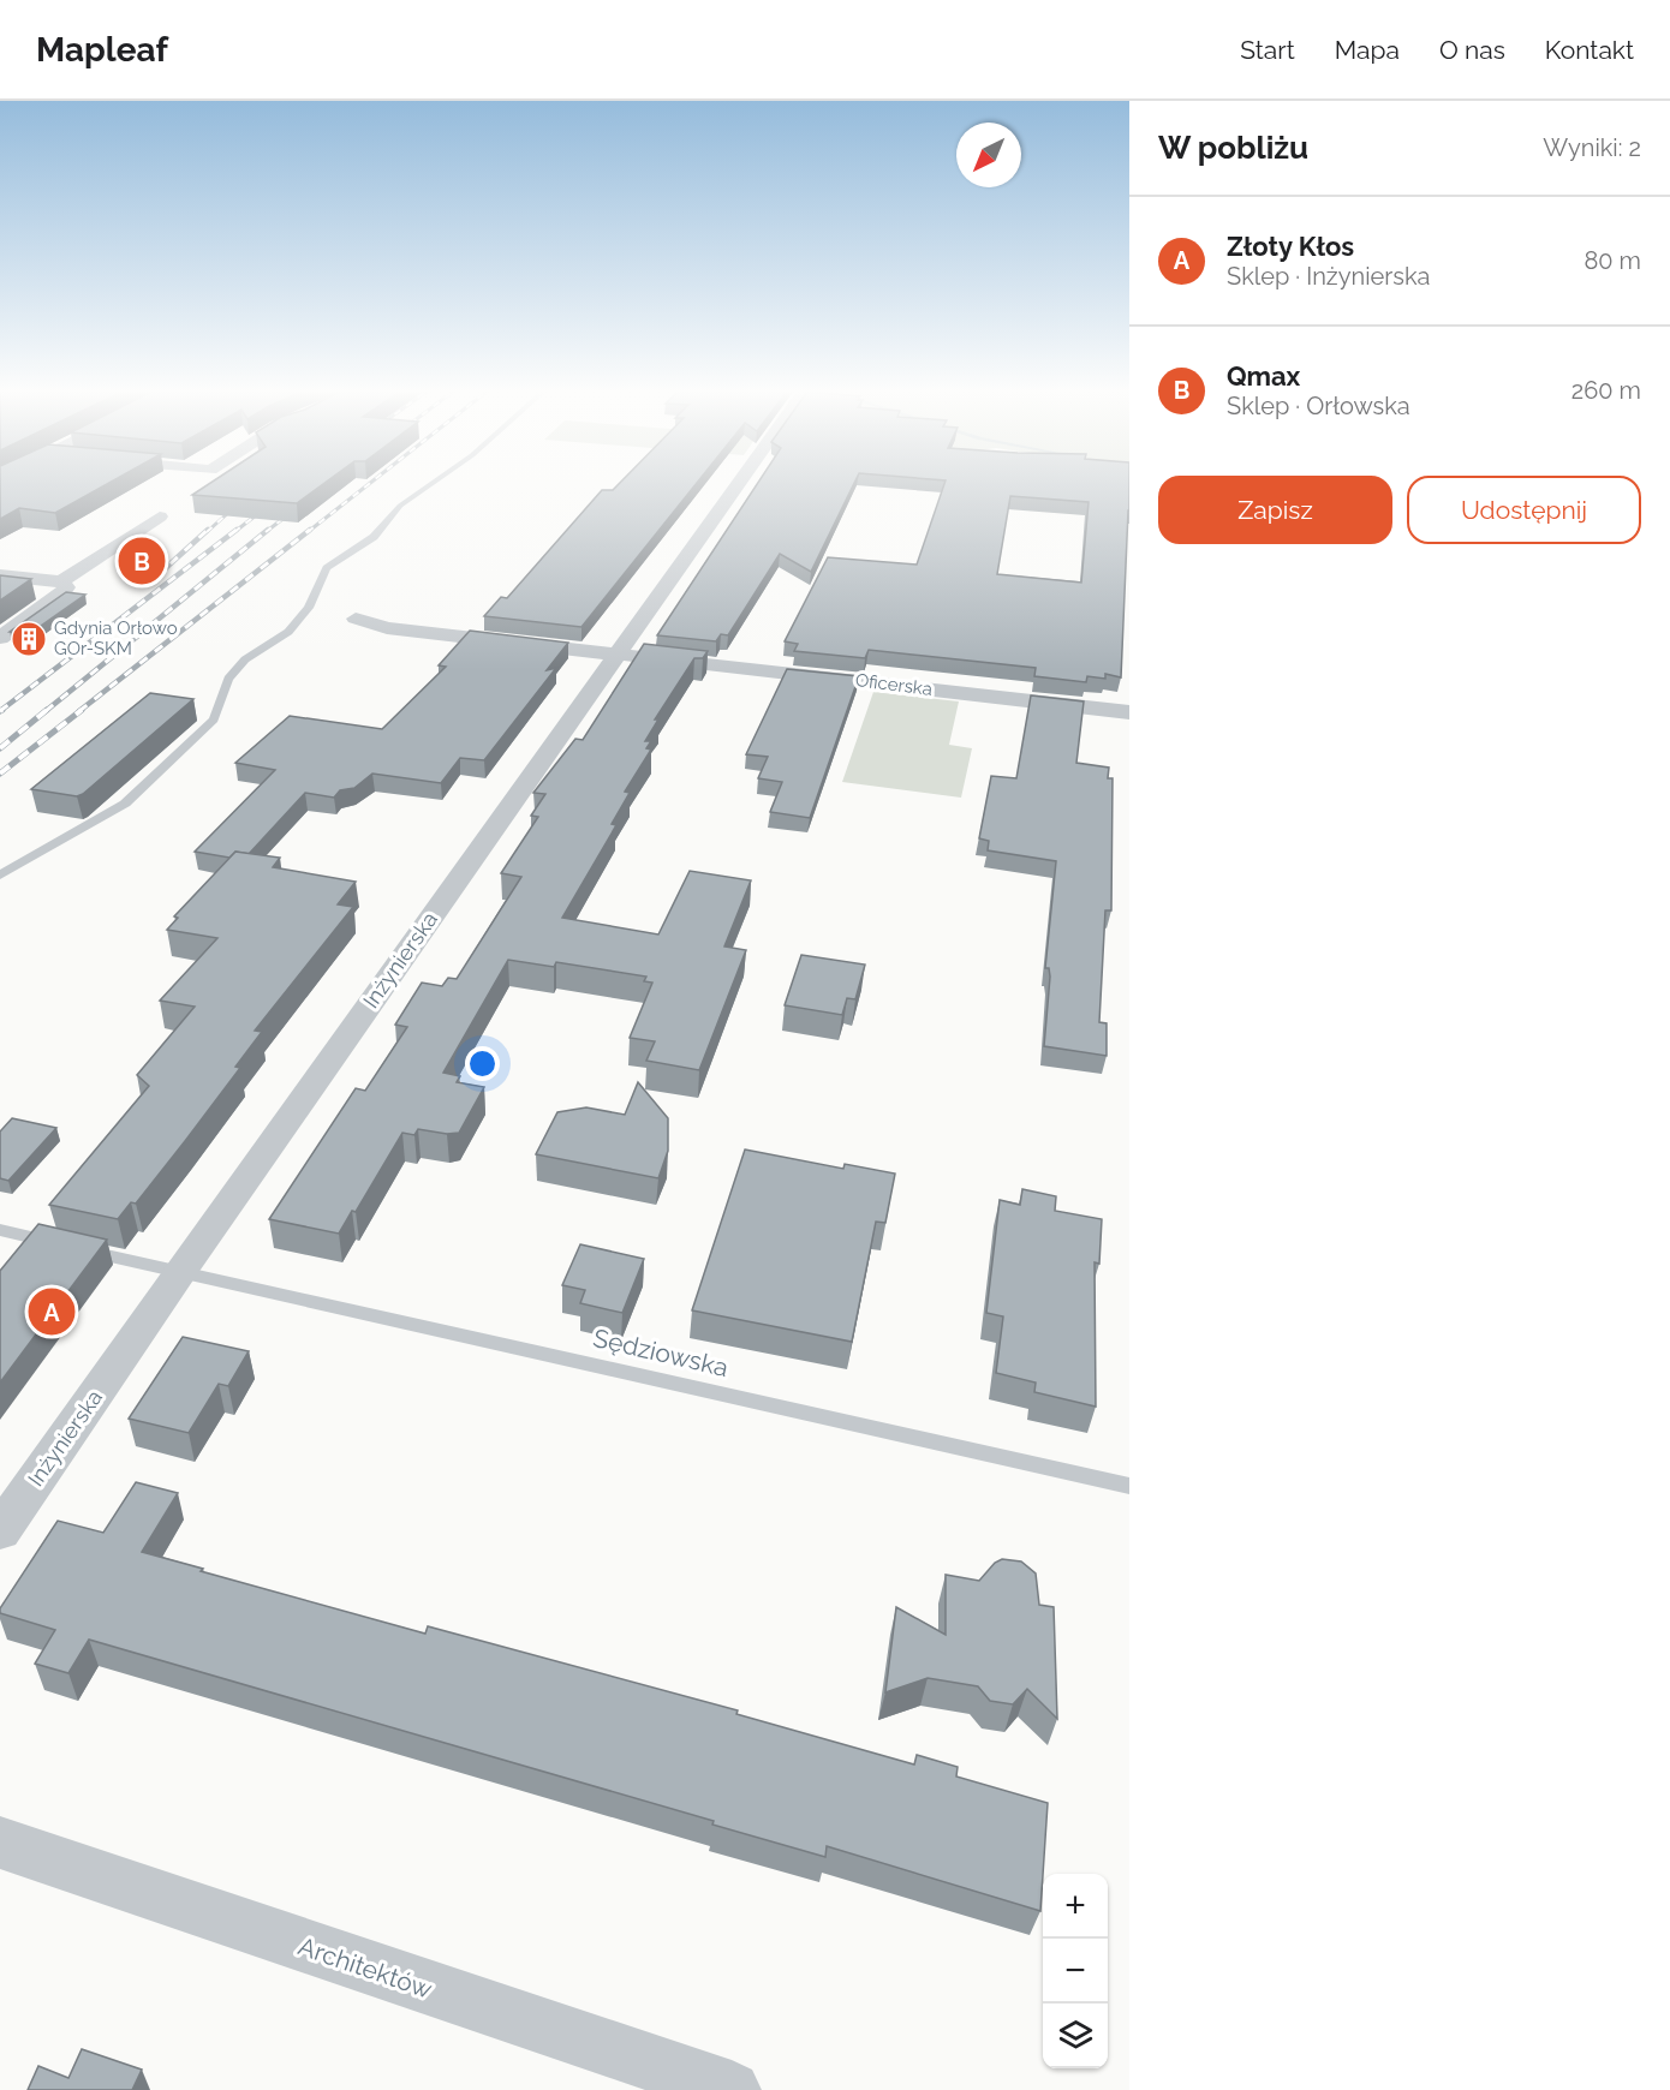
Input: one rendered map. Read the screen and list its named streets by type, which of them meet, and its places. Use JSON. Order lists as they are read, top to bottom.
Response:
{
  "streets": {
    "street": ["Oficerska", "Inżynierska", "Architektów"],
    "lane": ["Sędziowska"]
  },
  "crossings": [
    ["Oficerska", "Inżynierska"],
    ["Inżynierska", "Sędziowska"]
  ],
  "places": {
    "building": ["Gdynia Orłowo GOr-SKM"]
  },
  "north": "bottom left",
  "page": {
    "header": "Mapleaf",
    "nav": [
      "Start",
      "Mapa",
      "O nas",
      "Kontakt"
    ],
    "heading": ["W pobliżu", "Wyniki: 2"],
    "list": [
      {
        "mark": "A",
        "name": "Złoty Kłos",
        "note": "Sklep · Inżynierska",
        "value": "80 m"
      },
      {
        "mark": "B",
        "name": "Qmax",
        "note": "Sklep · Orłowska",
        "value": "260 m"
      }
    ],
    "buttons": ["Zapisz", "Udostępnij"],
    "pins": ["B", "A"],
    "map_buttons": ["+", "−"]
  }
}
